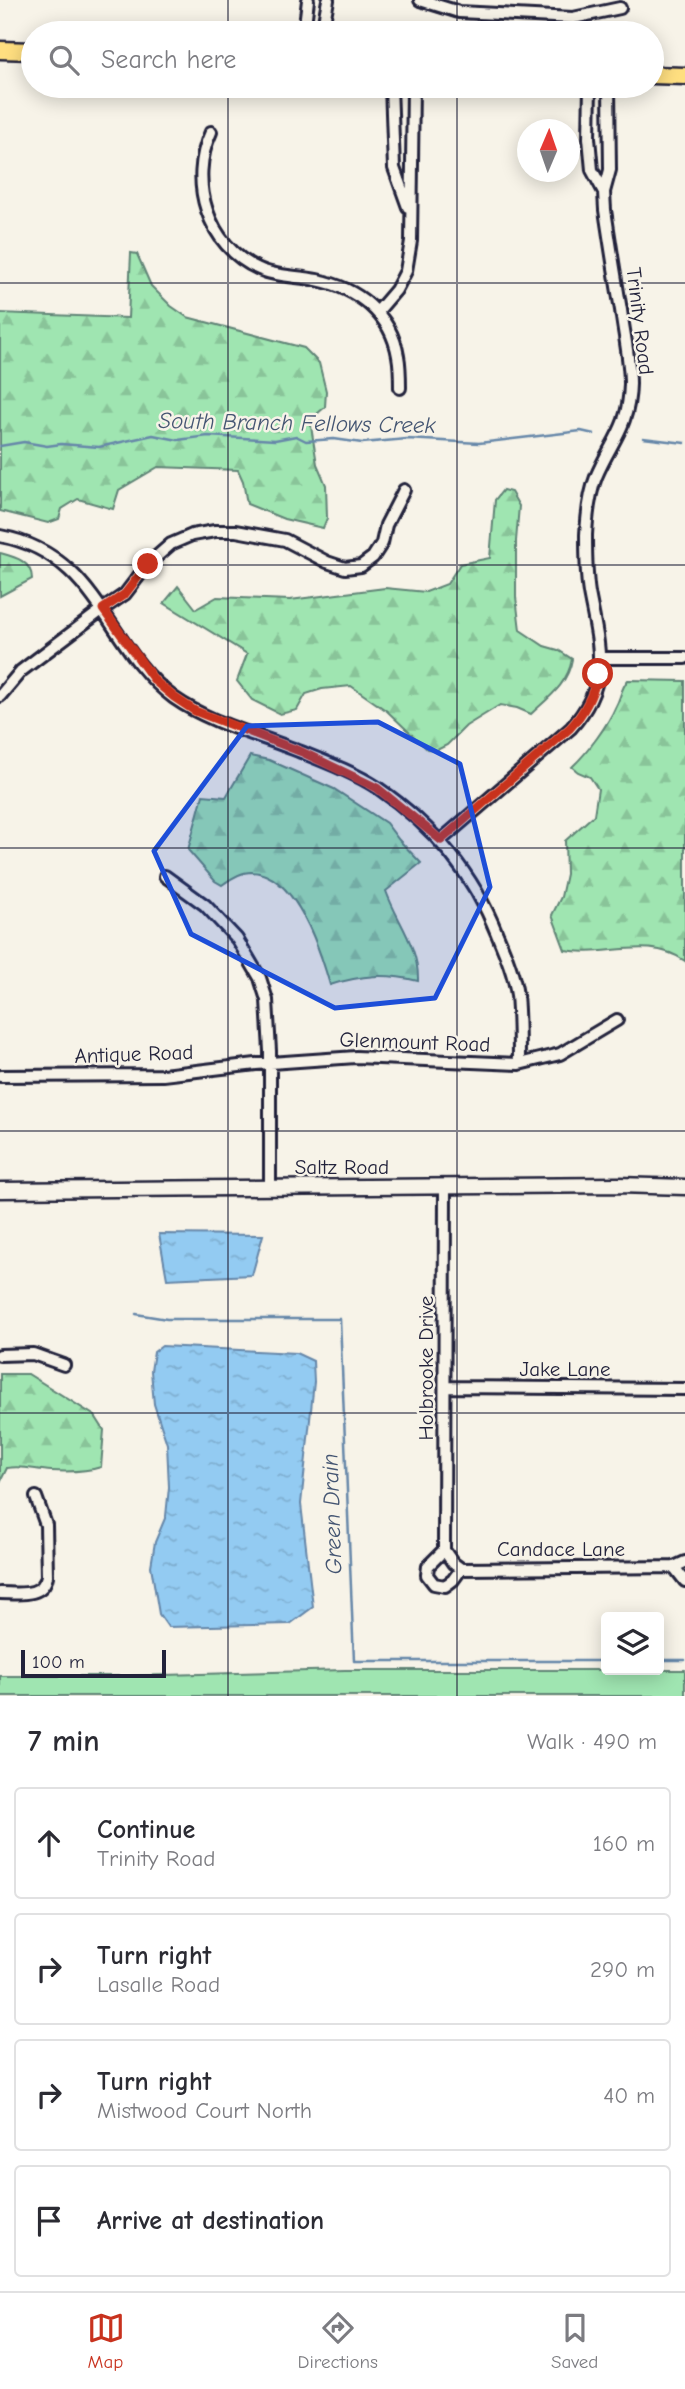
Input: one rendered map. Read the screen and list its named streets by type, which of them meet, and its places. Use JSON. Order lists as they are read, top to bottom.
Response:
{
  "streets": {
    "street": [
      "Trinity Road",
      "Glenmount Road",
      "Antique Road",
      "Saltz Road",
      "Holbrooke Drive",
      "Jake Lane",
      "Candace Lane"
    ]
  },
  "crossings": [
    ["Glenmount Road", "Antique Road"],
    ["Saltz Road", "Holbrooke Drive"],
    ["Holbrooke Drive", "Jake Lane"]
  ],
  "water": ["South Branch Fellows Creek", "Green Drain"],
  "scale_bar": "100 m",
  "north": "top",
  "page": {
    "search": "Search here",
    "scale": "100 m",
    "heading": ["7 min", "Walk · 490 m"],
    "list": [
      ["Continue", "Trinity Road", "160 m"],
      ["Turn right", "Lasalle Road", "290 m"],
      ["Turn right", "Mistwood Court North", "40 m"],
      "Arrive at destination"
    ],
    "nav": ["Map", "Directions", "Saved"]
  }
}
